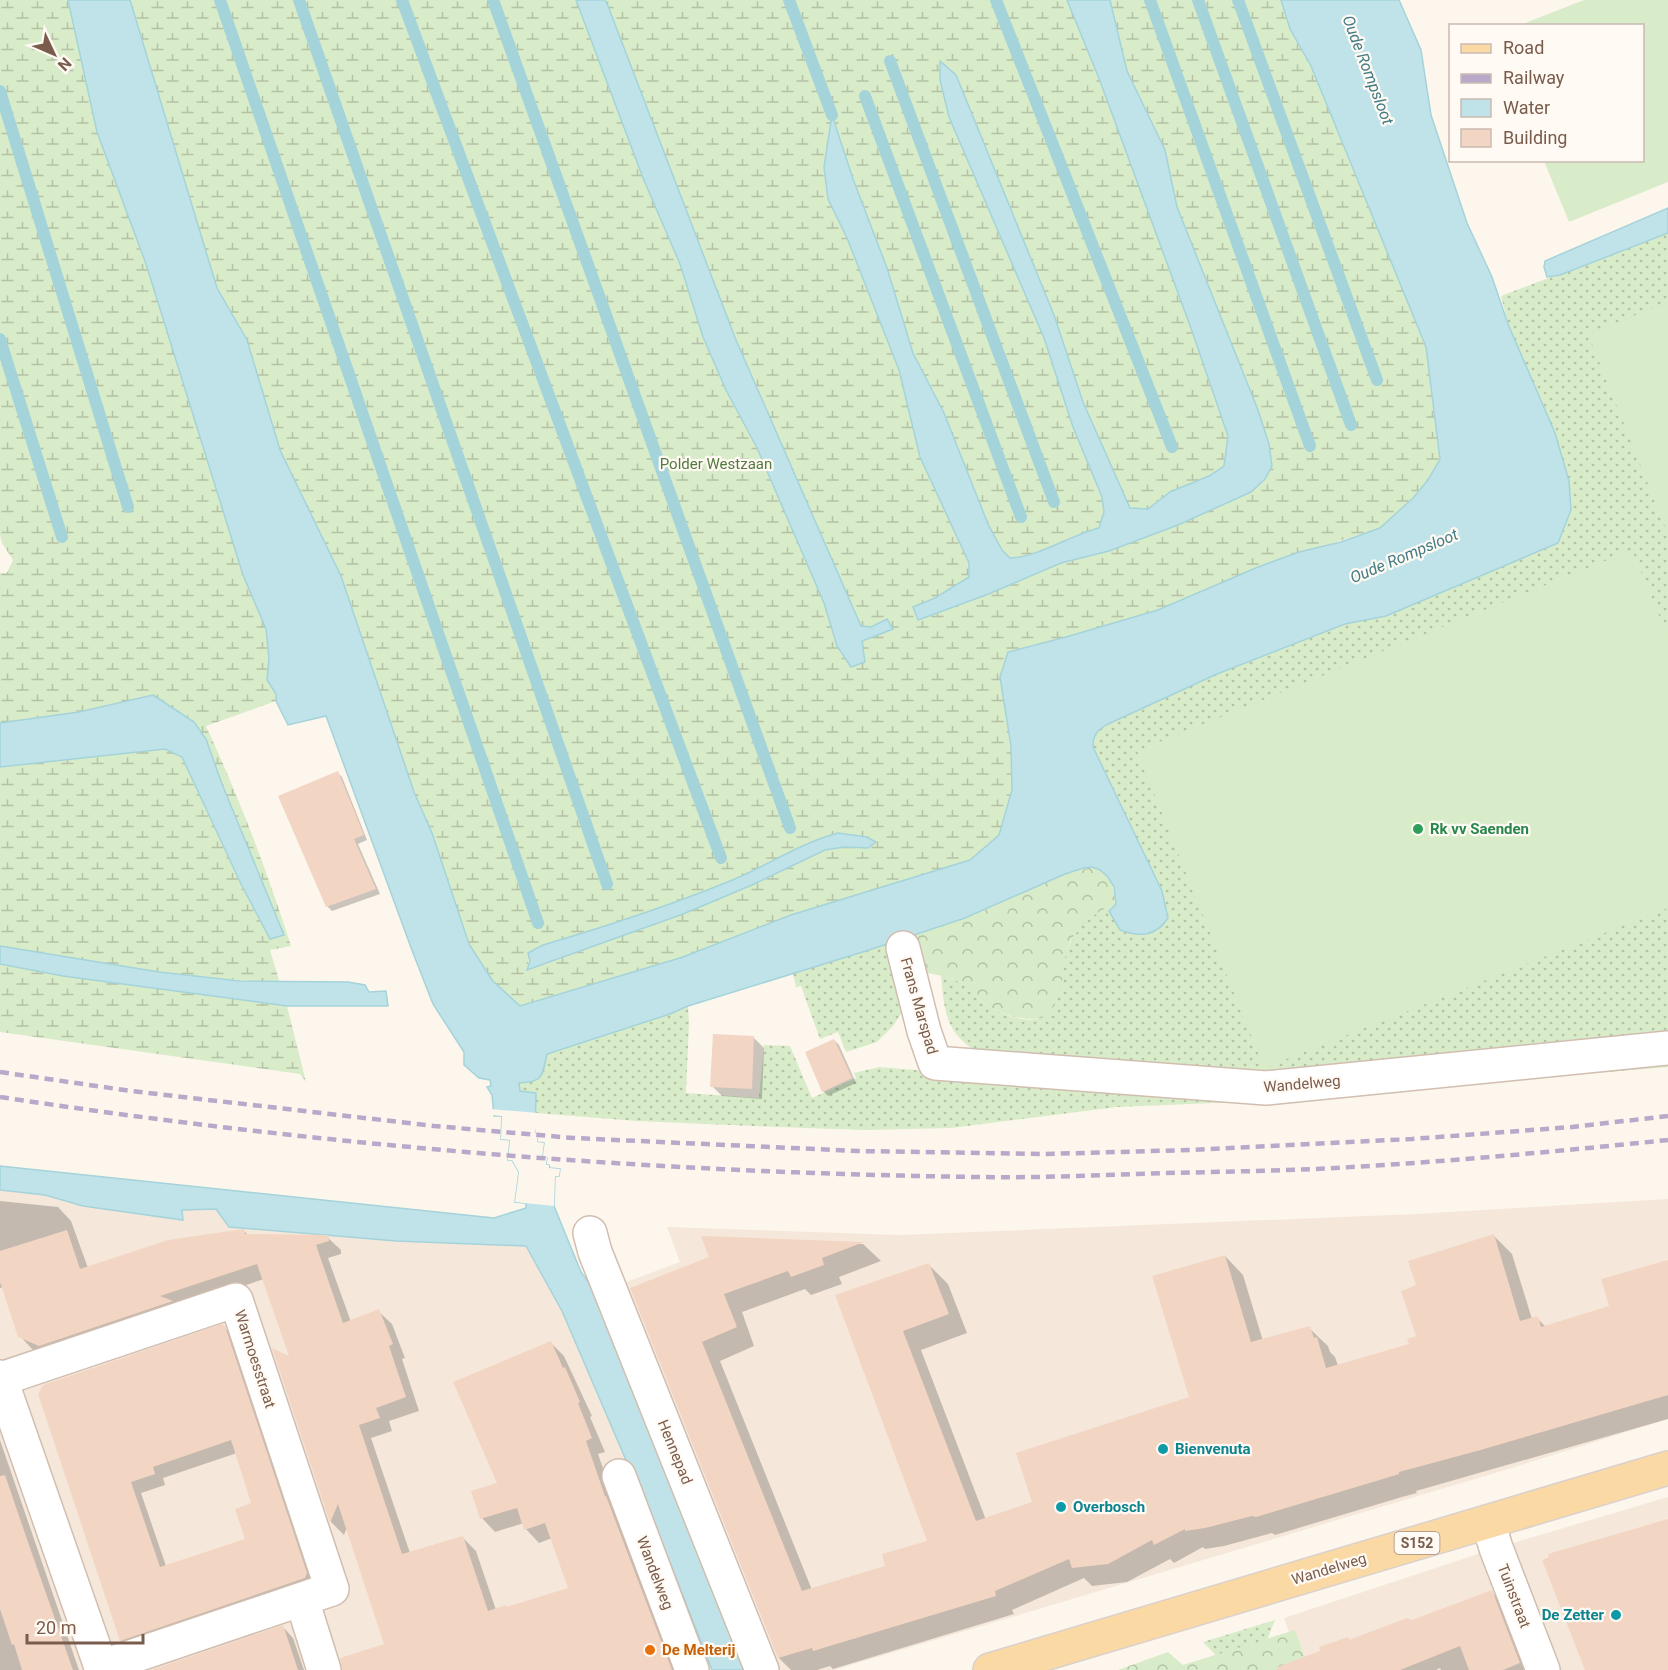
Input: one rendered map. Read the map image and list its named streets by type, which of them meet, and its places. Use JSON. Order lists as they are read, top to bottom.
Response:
{
  "streets": {
    "main road": ["Wandelweg", "S152"],
    "street": [
      "Frans Marspad",
      "Warmoesstraat",
      "Hennepad",
      "Tuinstraat"
    ]
  },
  "crossings": [
    ["Frans Marspad", "Wandelweg"],
    ["Wandelweg", "Tuinstraat"]
  ],
  "water": ["Oude Rompsloot"],
  "parks": ["Polder Westzaan"],
  "places": [
    "Rk vv Saenden",
    "Bienvenuta",
    "Overbosch",
    "De Zetter",
    "De Melterij"
  ],
  "legend": [
    "Road",
    "Railway",
    "Water",
    "Building"
  ],
  "scale_bar": "20 m",
  "north": "bottom right"
}
